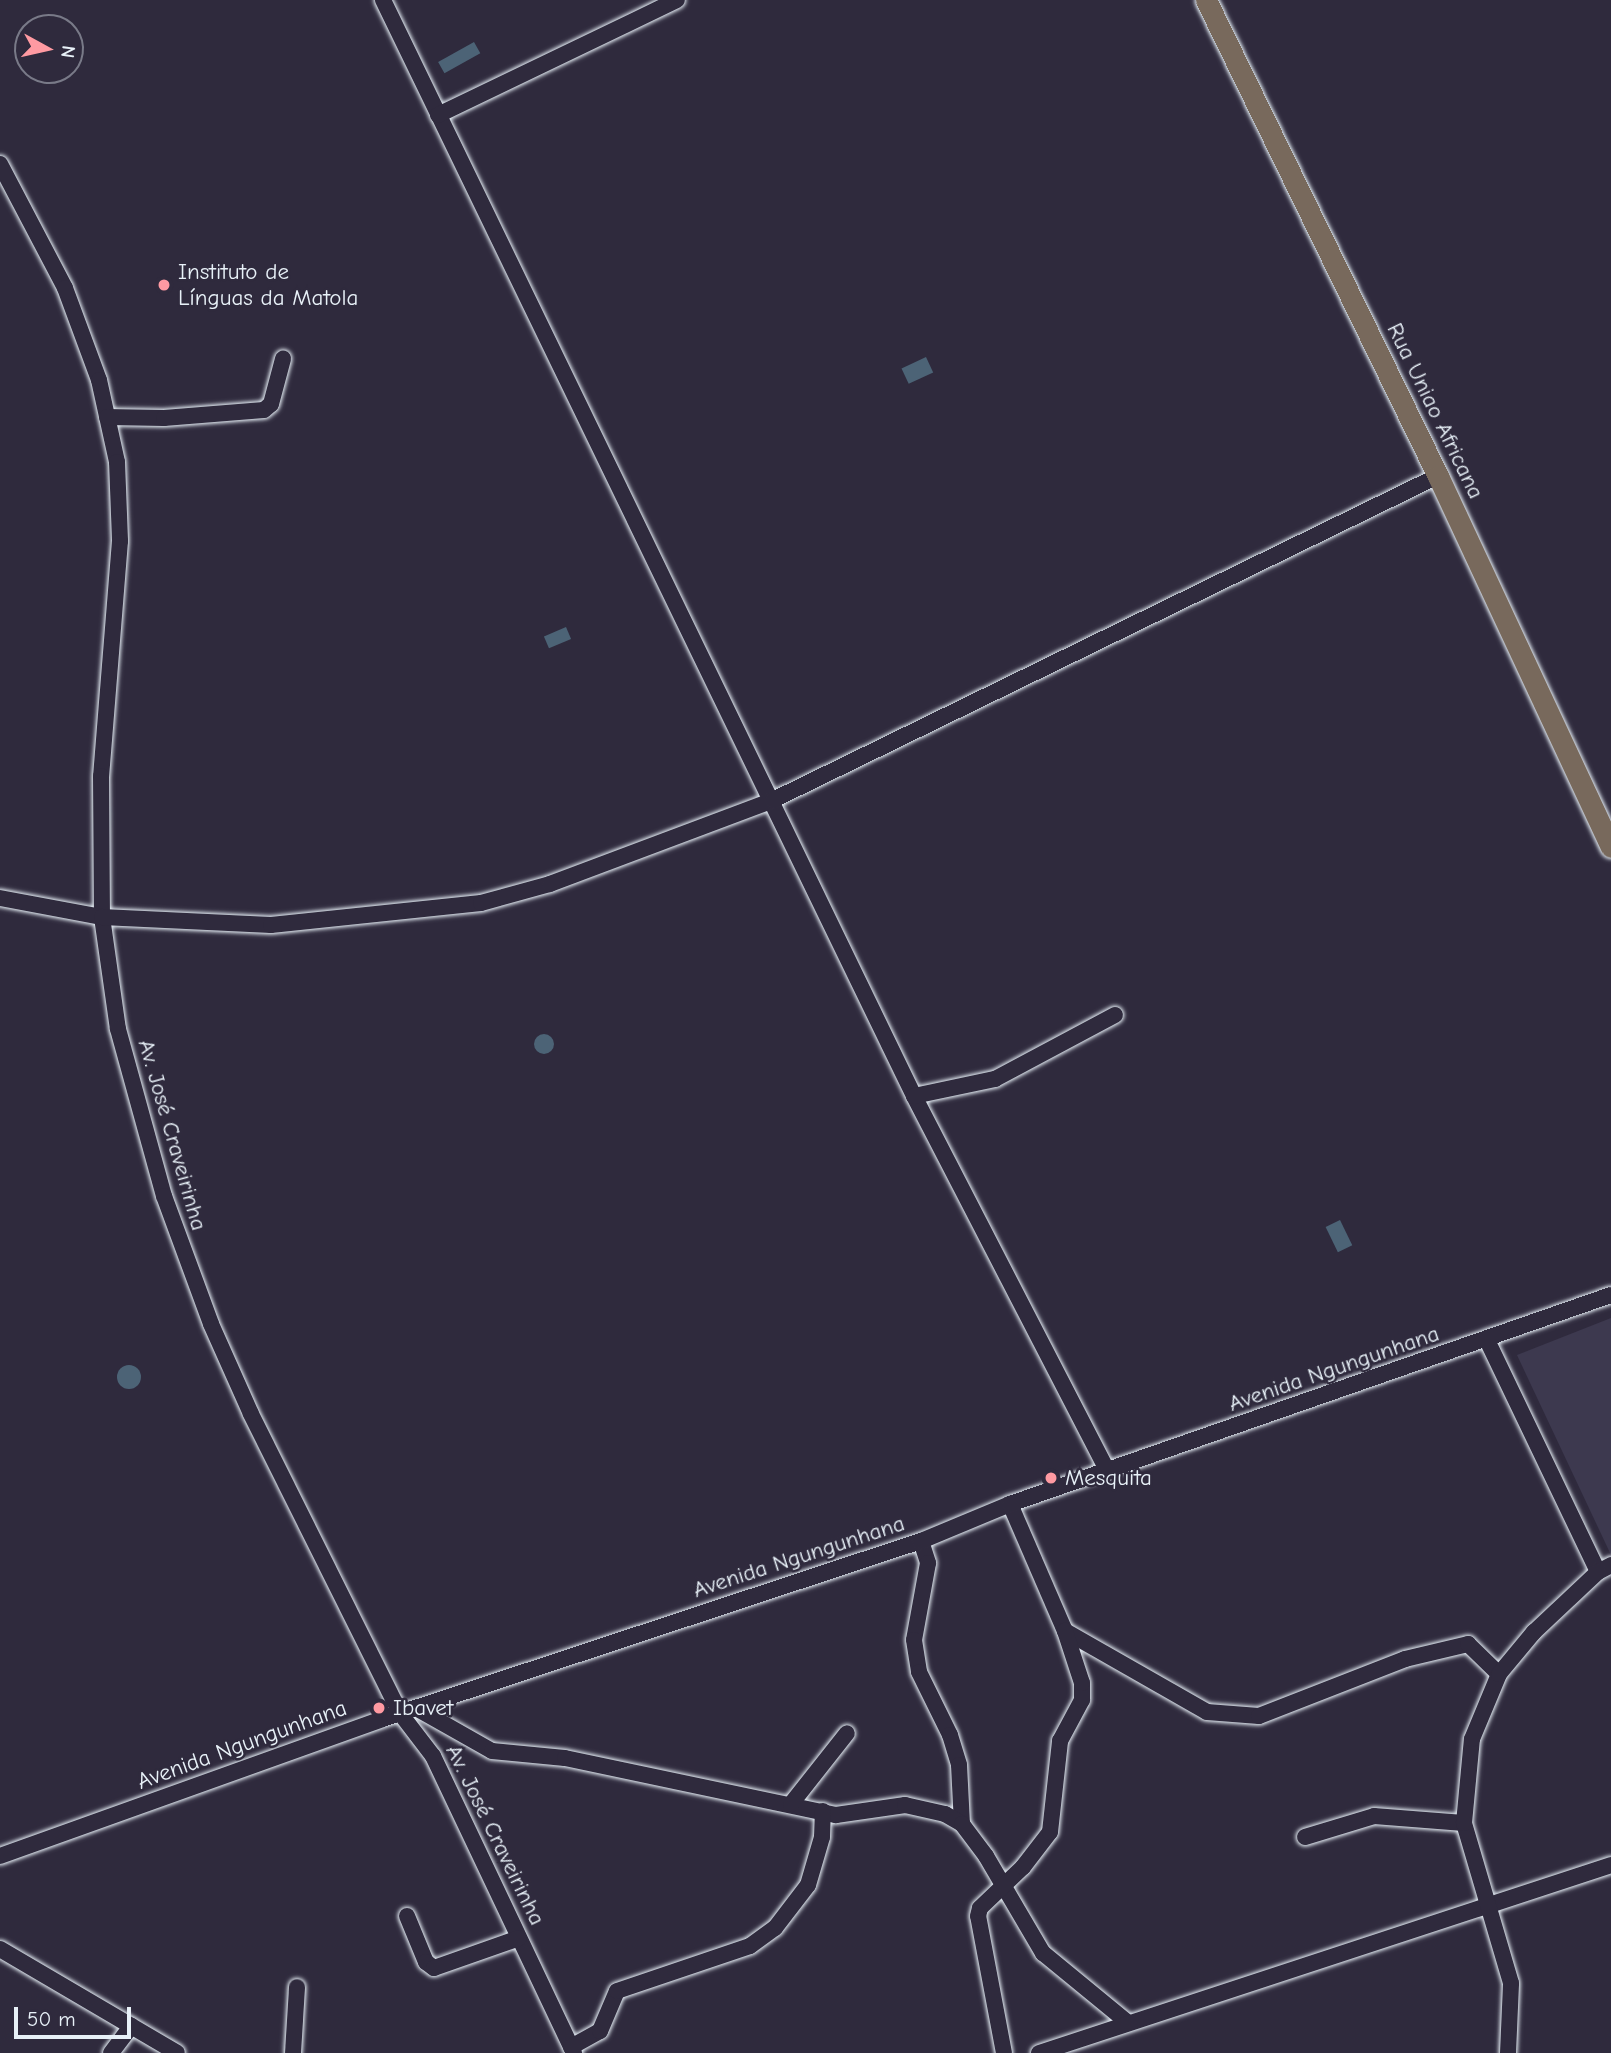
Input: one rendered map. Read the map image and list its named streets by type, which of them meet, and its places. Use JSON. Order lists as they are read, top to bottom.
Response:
{
  "streets": {
    "main road": ["Rua Uniao Africana"],
    "street": ["Av. José Craveirinha", "Avenida Ngungunhana"]
  },
  "crossings": [
    ["Av. José Craveirinha", "Avenida Ngungunhana"]
  ],
  "places": ["Instituto de Línguas da Matola", "Mesquita", "Ibavet"],
  "scale_bar": "50 m",
  "north": "right"
}
